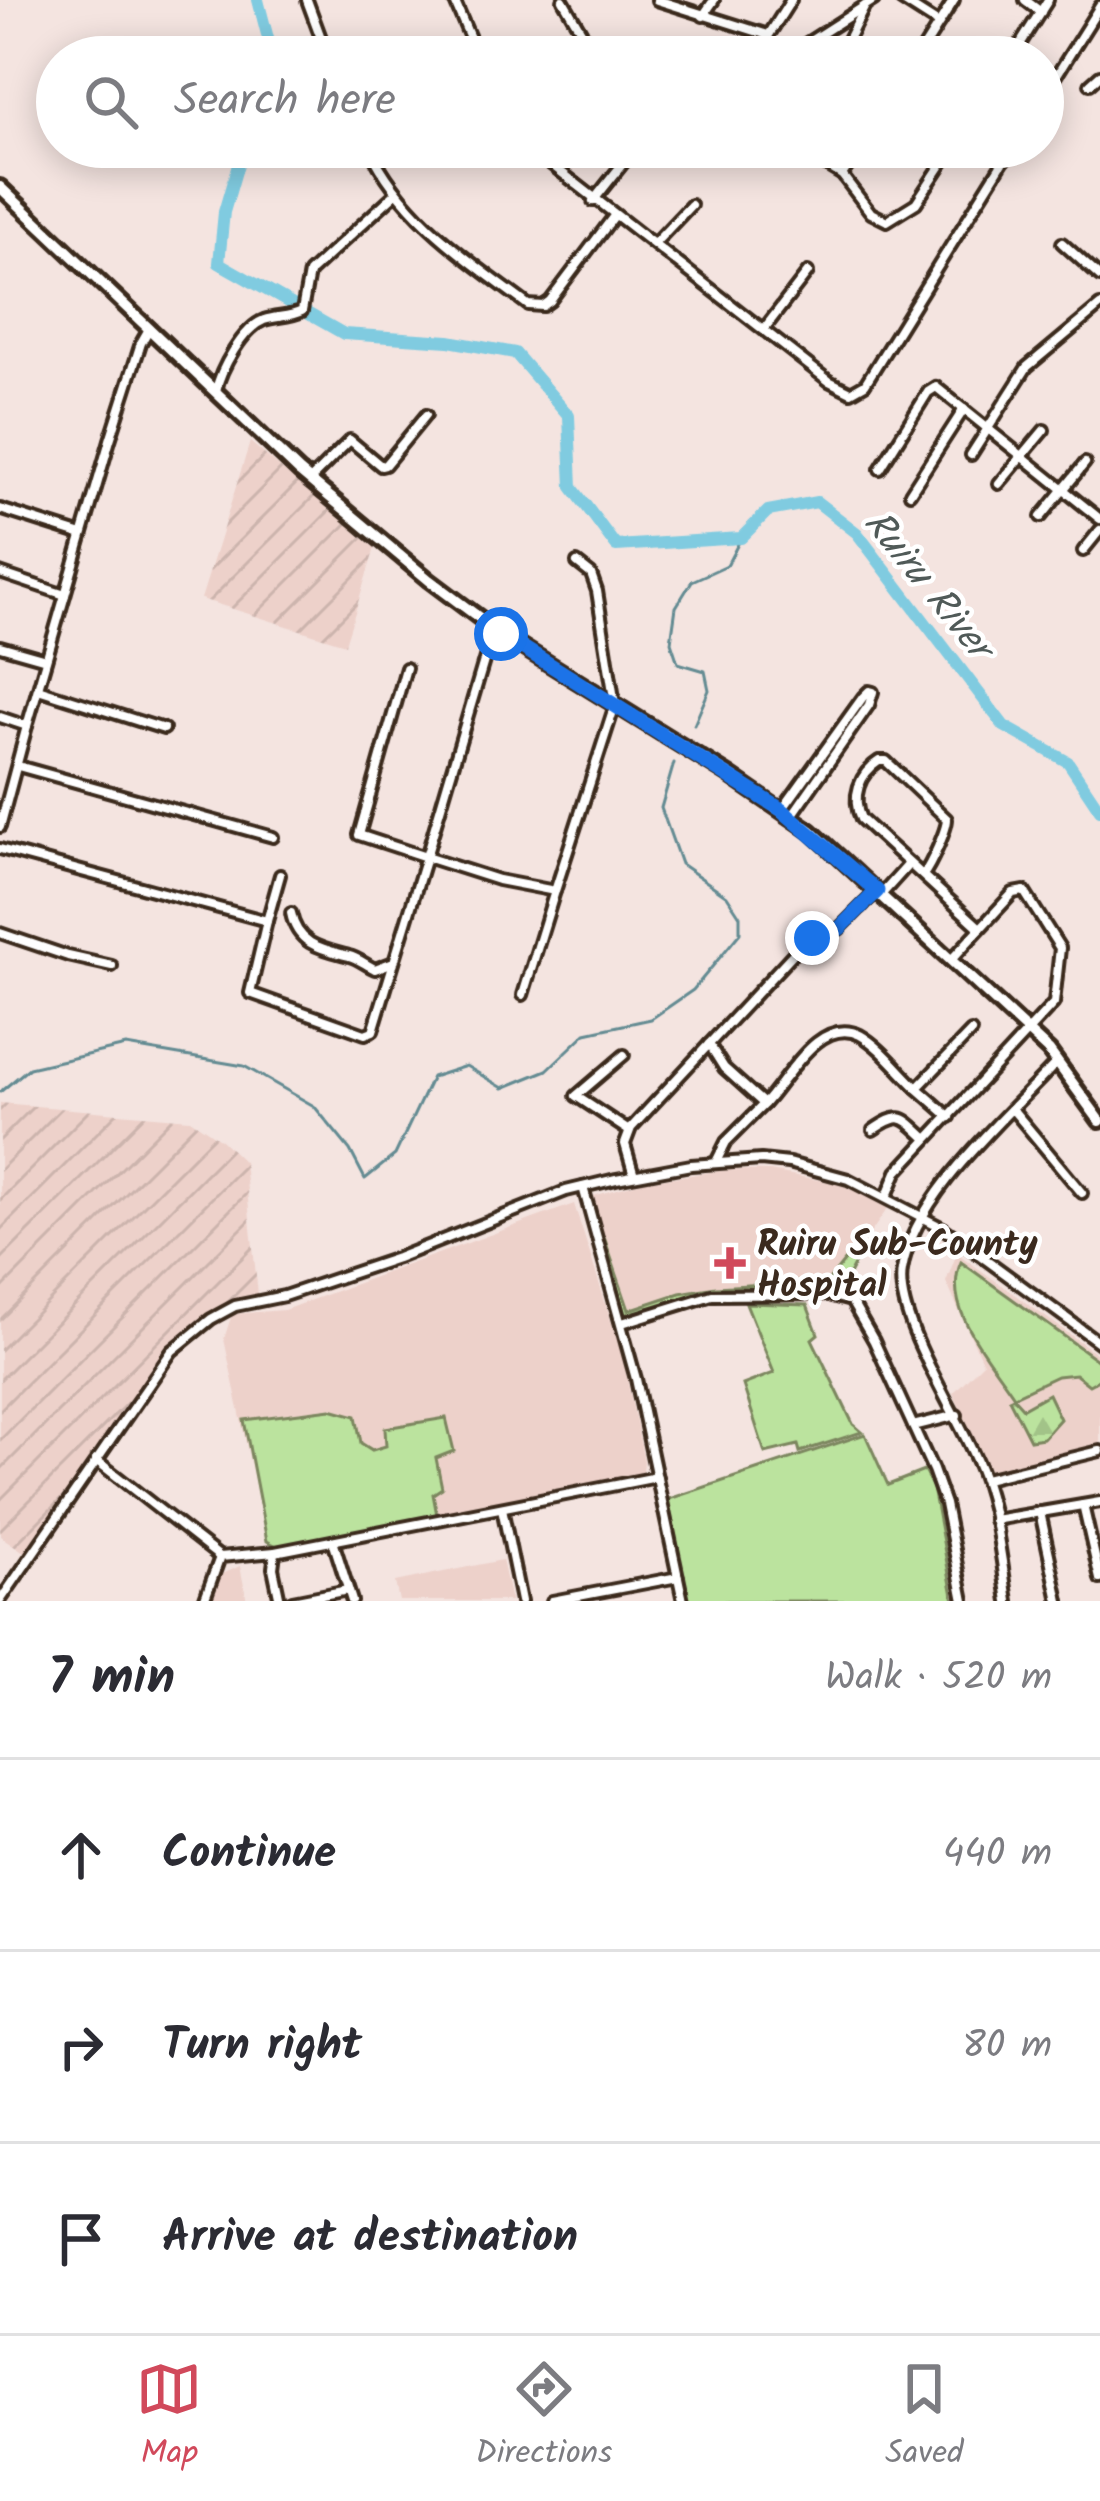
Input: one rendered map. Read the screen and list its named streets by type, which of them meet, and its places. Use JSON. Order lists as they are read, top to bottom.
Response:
{
  "water": ["Ruiru River"],
  "places": {
    "health": ["Ruiru Sub-County Hospital"]
  },
  "page": {
    "search": "Search here",
    "heading": ["7 min", "Walk · 520 m"],
    "list": [
      ["Continue", "440 m"],
      ["Turn right", "80 m"],
      "Arrive at destination"
    ],
    "nav": ["Map", "Directions", "Saved"]
  }
}
